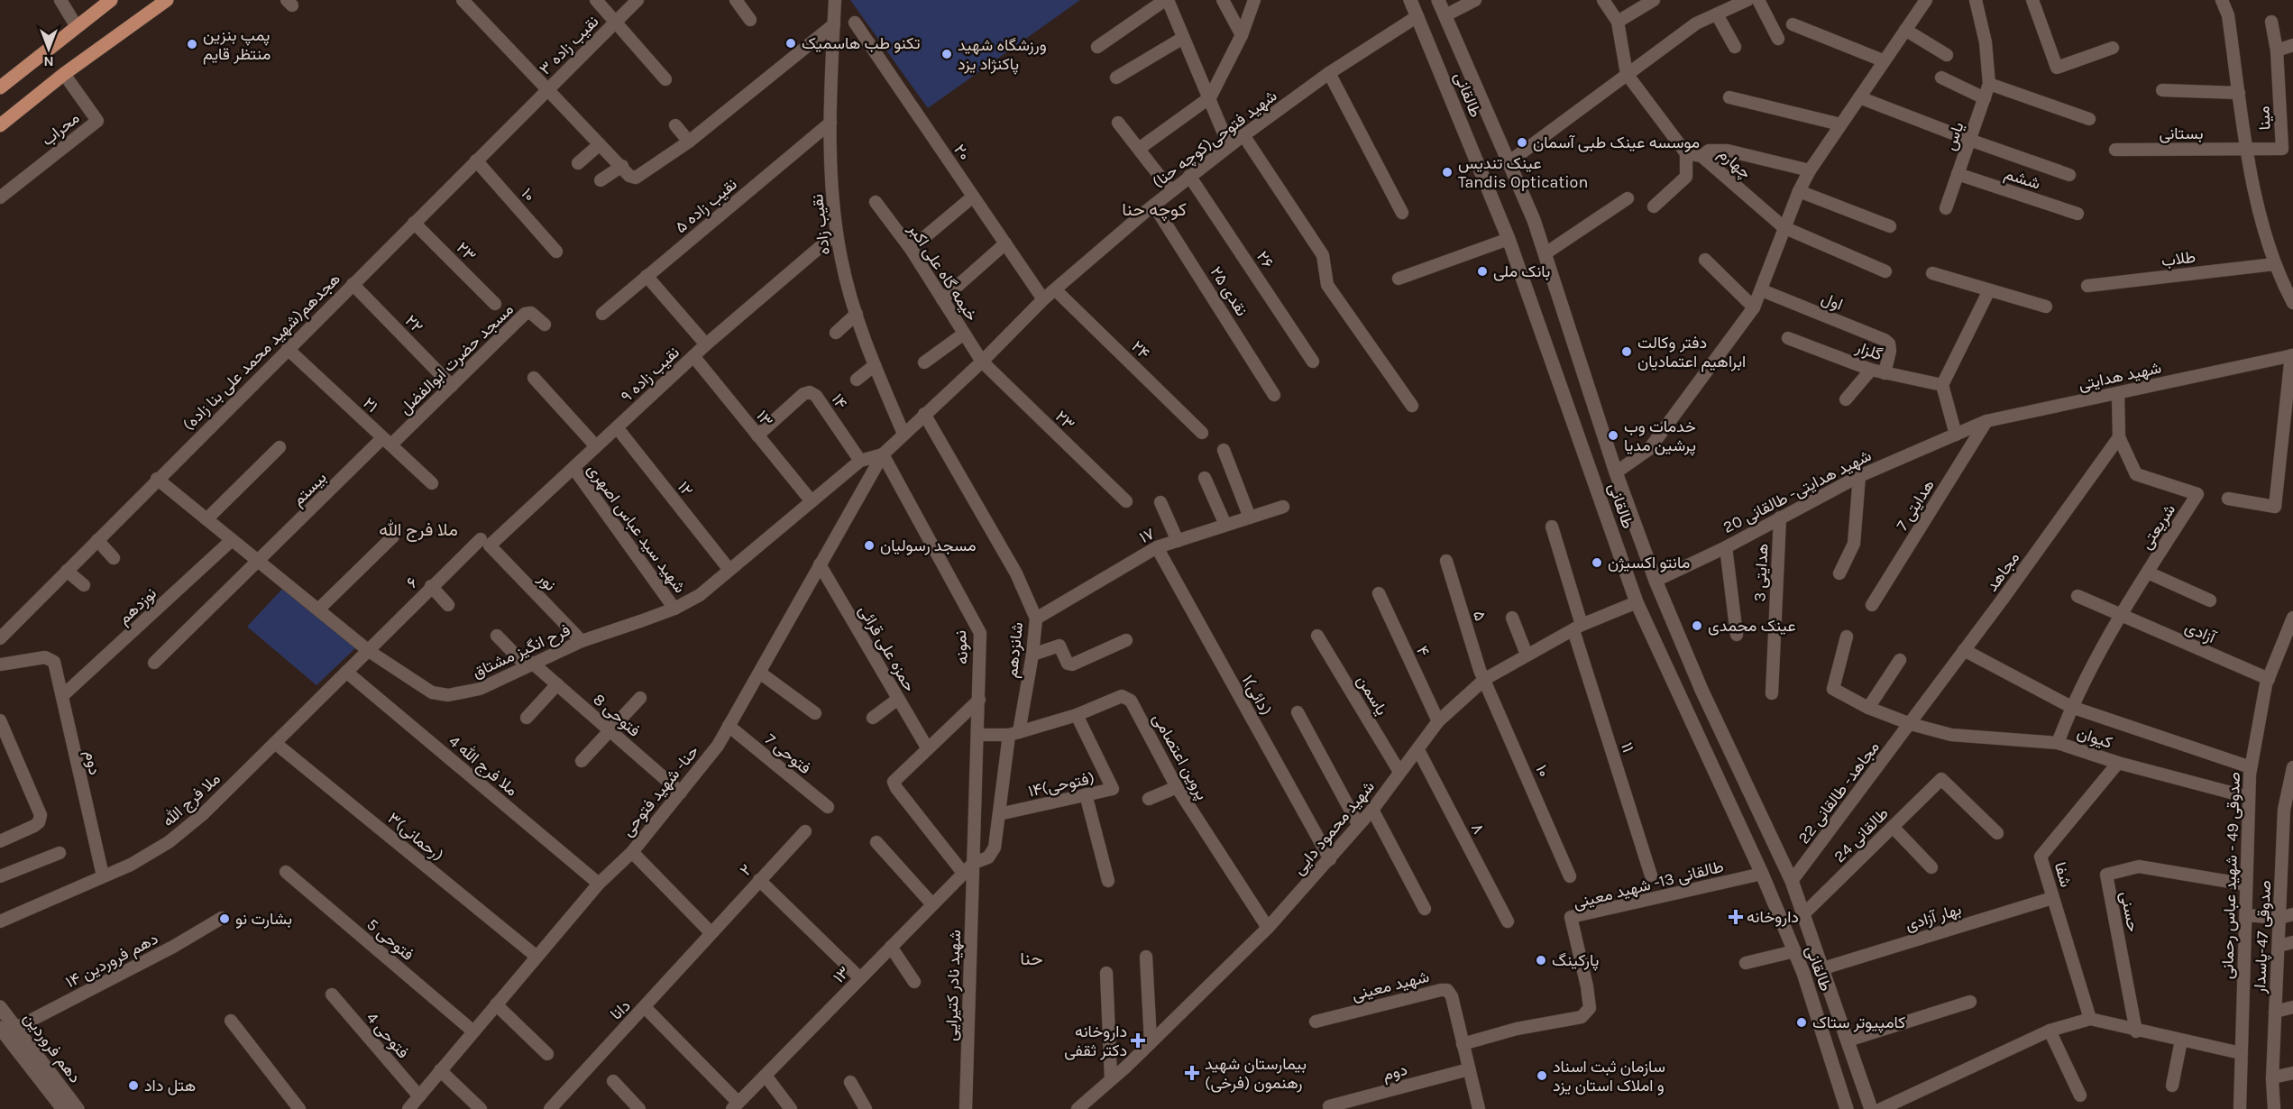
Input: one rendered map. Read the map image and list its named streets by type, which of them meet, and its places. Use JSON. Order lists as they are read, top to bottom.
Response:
{
  "streets": {
    "main road": ["طالقانی", "دهم فروردین"],
    "street": [
      "نقیب زاده ۳",
      "مینا",
      "محراب",
      "بستانی",
      "یاس",
      "(کوچه حنا)شهید فتوحی",
      "۲۰",
      "چهارم",
      "ششم",
      "۱۰",
      "نقیب زاده ۵",
      "نقیب زاده",
      "۲۳",
      "طلاب",
      "۲۶",
      "خیمه گاه علی اکبر",
      "۲۵ نقدی",
      "اول",
      "۲۲",
      "۲۴",
      "گلزار",
      "هجدهم(شهید محمد علی بنا زاده)",
      "مسجد حضرت ابوالفضل",
      "نقیب زاده ۹",
      "شهید هدایتی",
      "۱۴",
      "۲۱",
      "۱۳",
      "بیستم",
      "۱۲",
      "شهید هدایتی- طالقانی 20",
      "هدایتی 7",
      "شریعتی",
      "شهید سید عباس اصهری",
      "۱۷",
      "مجاهد",
      "هدایتی 3",
      "نور",
      "۶",
      "نوزدهم",
      "۵",
      "آزادی",
      "نمونه",
      "حمزه علی قرائی",
      "شانزدهم",
      "فرح انگیز مشتاق",
      "۴",
      "۱(دائی)",
      "یاسمن",
      "فتوحی 8",
      "کیوان",
      "۱۱",
      "فتوحی 7",
      "پروین اعتصامی",
      "دوم",
      "4 ملا فرج الله",
      "۱۴(فتوحی)",
      "حنا- شهید فتوحی",
      "مجاهد- طالقانی 22",
      "ملا فرج الله",
      "شهید محمود دایی",
      "۸",
      "طالقانی 24",
      "۳(رحمانی)",
      "۲",
      "شفا",
      "صدوقی 49 - شهید عباس رحمانی",
      "طالقانی 13- شهید معینی",
      "حسنی",
      "بهار آزادی",
      "صدوقی 47-پاسدار",
      "فتوحی 5",
      "دهم فروردین ۱۴",
      "شهید نادر کتیرایی",
      "شهید معینی",
      "دانا",
      "فتوحی 4"
    ]
  },
  "crossings": [
    ["نقیب زاده ۳", "هجدهم(شهید محمد علی بنا زاده)"],
    ["طالقانی", "(کوچه حنا)شهید فتوحی"],
    ["طالقانی", "شهید هدایتی- طالقانی 20"],
    ["طالقانی", "مجاهد- طالقانی 22"],
    ["طالقانی", "شهید محمود دایی"],
    ["طالقانی", "طالقانی 24"],
    ["طالقانی", "طالقانی 13- شهید معینی"],
    ["طالقانی", "بهار آزادی"],
    ["مینا", "بستانی"],
    ["یاس", "ششم"],
    ["(کوچه حنا)شهید فتوحی", "۲۰"],
    ["(کوچه حنا)شهید فتوحی", "نقیب زاده"],
    ["(کوچه حنا)شهید فتوحی", "۲۳"],
    ["(کوچه حنا)شهید فتوحی", "۲۶"],
    ["(کوچه حنا)شهید فتوحی", "خیمه گاه علی اکبر"],
    ["(کوچه حنا)شهید فتوحی", "۲۵ نقدی"],
    ["(کوچه حنا)شهید فتوحی", "۲۴"],
    ["(کوچه حنا)شهید فتوحی", "نمونه"],
    ["(کوچه حنا)شهید فتوحی", "شانزدهم"],
    ["(کوچه حنا)شهید فتوحی", "فرح انگیز مشتاق"],
    ["(کوچه حنا)شهید فتوحی", "حنا- شهید فتوحی"],
    ["۱۰", "هجدهم(شهید محمد علی بنا زاده)"],
    ["۱۰", "۵"],
    ["۱۰", "شهید محمود دایی"],
    ["نقیب زاده ۵", "نقیب زاده"],
    ["نقیب زاده", "نقیب زاده ۹"],
    ["۲۳", "خیمه گاه علی اکبر"],
    ["۲۳", "هجدهم(شهید محمد علی بنا زاده)"],
    ["اول", "گلزار"],
    ["۲۲", "هجدهم(شهید محمد علی بنا زاده)"],
    ["۲۲", "مسجد حضرت ابوالفضل"],
    ["هجدهم(شهید محمد علی بنا زاده)", "۲۱"],
    ["هجدهم(شهید محمد علی بنا زاده)", "فرح انگیز مشتاق"],
    ["مسجد حضرت ابوالفضل", "۲۱"],
    ["مسجد حضرت ابوالفضل", "بیستم"],
    ["نقیب زاده ۹", "۱۳"],
    ["نقیب زاده ۹", "۱۲"],
    ["نقیب زاده ۹", "شهید سید عباس اصهری"],
    ["نقیب زاده ۹", "نور"],
    ["نقیب زاده ۹", "۶"],
    ["شهید هدایتی", "شهید هدایتی- طالقانی 20"],
    ["شهید هدایتی", "هدایتی 7"],
    ["شهید هدایتی", "شریعتی"],
    ["۱۴", "۱۳"],
    ["۱۴", "فرح انگیز مشتاق"],
    ["۲۱", "بیستم"],
    ["۱۳", "نمونه"],
    ["۱۳", "شانزدهم"],
    ["۱۳", "فرح انگیز مشتاق"],
    ["۱۳", "شهید نادر کتیرایی"],
    ["بیستم", "فرح انگیز مشتاق"],
    ["۱۲", "فرح انگیز مشتاق"],
    ["شهید هدایتی- طالقانی 20", "هدایتی 3"],
    ["شریعتی", "مجاهد"],
    ["شریعتی", "آزادی"],
    ["شریعتی", "کیوان"],
    ["شهید سید عباس اصهری", "فرح انگیز مشتاق"],
    ["۱۷", "شانزدهم"],
    ["۱۷", "۱(دائی)"],
    ["مجاهد", "مجاهد- طالقانی 22"],
    ["نور", "۶"],
    ["نور", "فرح انگیز مشتاق"],
    ["۶", "فرح انگیز مشتاق"],
    ["۶", "ملا فرج الله"],
    ["نوزدهم", "فرح انگیز مشتاق"],
    ["نوزدهم", "دوم"],
    ["۵", "شهید محمود دایی"],
    ["آزادی", "صدوقی 49 - شهید عباس رحمانی"],
    ["نمونه", "شانزدهم"],
    ["نمونه", "فرح انگیز مشتاق"],
    ["نمونه", "پروین اعتصامی"],
    ["نمونه", "حنا- شهید فتوحی"],
    ["نمونه", "شهید نادر کتیرایی"],
    ["حمزه علی قرائی", "حنا- شهید فتوحی"],
    ["شانزدهم", "پروین اعتصامی"],
    ["شانزدهم", "۱۴(فتوحی)"],
    ["شانزدهم", "شهید نادر کتیرایی"],
    ["فرح انگیز مشتاق", "فتوحی 8"],
    ["فرح انگیز مشتاق", "حنا- شهید فتوحی"],
    ["فرح انگیز مشتاق", "ملا فرج الله"],
    ["۴", "شهید محمود دایی"],
    ["۱(دائی)", "شهید محمود دایی"],
    ["یاسمن", "شهید محمود دایی"],
    ["فتوحی 8", "حنا- شهید فتوحی"],
    ["کیوان", "شفا"],
    ["کیوان", "صدوقی 49 - شهید عباس رحمانی"],
    ["۱۱", "شهید محمود دایی"],
    ["فتوحی 7", "حنا- شهید فتوحی"],
    ["پروین اعتصامی", "۱۴(فتوحی)"],
    ["پروین اعتصامی", "شهید محمود دایی"],
    ["دوم", "ملا فرج الله"],
    ["دوم", "شهید معینی"],
    ["4 ملا فرج الله", "حنا- شهید فتوحی"],
    ["4 ملا فرج الله", "ملا فرج الله"],
    ["حنا- شهید فتوحی", "۳(رحمانی)"],
    ["حنا- شهید فتوحی", "فتوحی 5"],
    ["حنا- شهید فتوحی", "فتوحی 4"],
    ["ملا فرج الله", "۳(رحمانی)"],
    ["شهید محمود دایی", "۸"],
    ["۲", "دانا"],
    ["شفا", "بهار آزادی"],
    ["صدوقی 49 - شهید عباس رحمانی", "حسنی"],
    ["طالقانی 13- شهید معینی", "شهید معینی"],
    ["دهم فروردین ۱۴", "دهم فروردین"]
  ],
  "districts": ["کوچه حنا", "ملا فرج الله", "حنا"],
  "places": {
    "other": [
      "تکنو طب هاسمیک",
      "پمپ بنزین منتظر قایم",
      "ورزشگاه شهید پاکنژاد یزد",
      "موسسه عینک طبی آسمان",
      "عینک تندیس Tandis Optication",
      "بانک ملی",
      "دفتر وکالت ابراهیم اعتمادیان",
      "خدمات وب پرشین مدیا",
      "مسجد رسولیان",
      "مانتو اكسيژن",
      "عینک محمدی",
      "بشارت نو",
      "پارکینگ",
      "کامپیوتر ستاک",
      "سازمان ثبت اسناد و املاک استان یزد",
      "هتل داد"
    ],
    "health": ["داروخانه", "داروخانه دکتر ثقفی", "بیمارستان شهید رهنمون (فرخی)"]
  },
  "north": "bottom"
}
